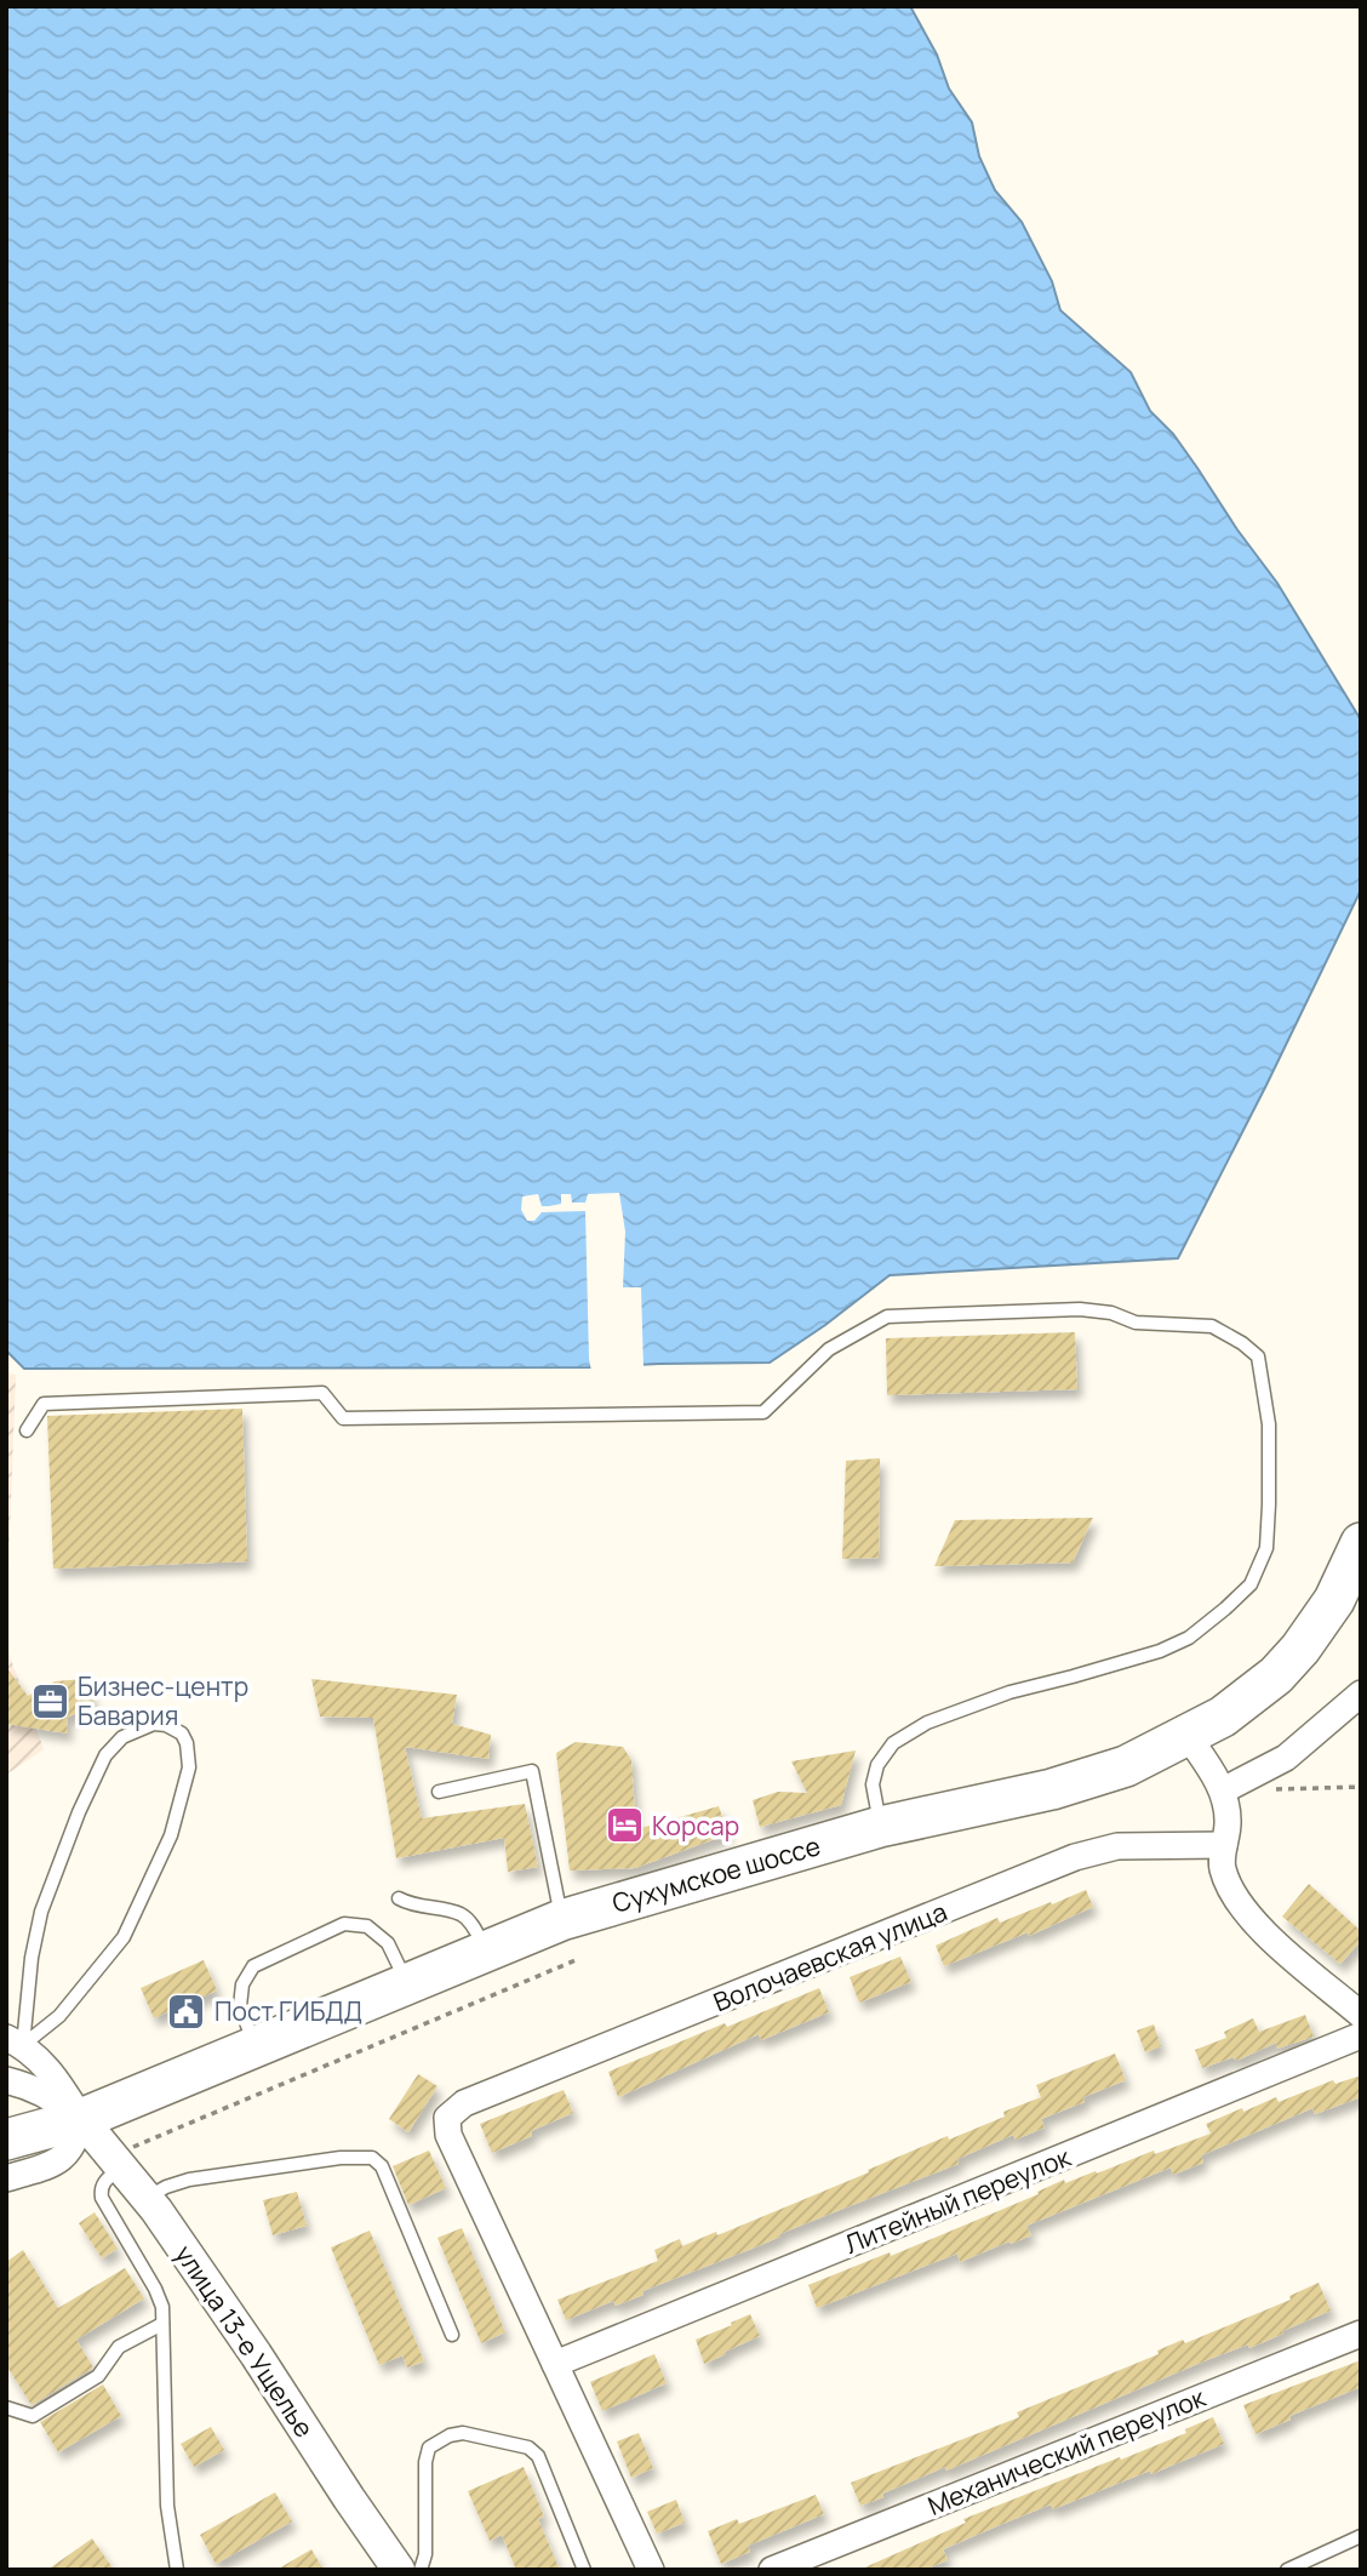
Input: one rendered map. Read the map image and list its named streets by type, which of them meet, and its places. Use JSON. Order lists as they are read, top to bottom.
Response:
{
  "streets": {
    "highway": ["Сухумское шоссе"],
    "street": [
      "Волочаевская улица",
      "Литейный переулок",
      "улица 13-е Ущелье",
      "Механический переулок"
    ]
  },
  "crossings": [
    ["Сухумское шоссе", "улица 13-е Ущелье"],
    ["Волочаевская улица", "Литейный переулок"]
  ],
  "places": {
    "office": ["Бизнес-центр Бавария"],
    "hotel": ["Корсар"],
    "public building": ["Пост ГИБДД"]
  }
}
